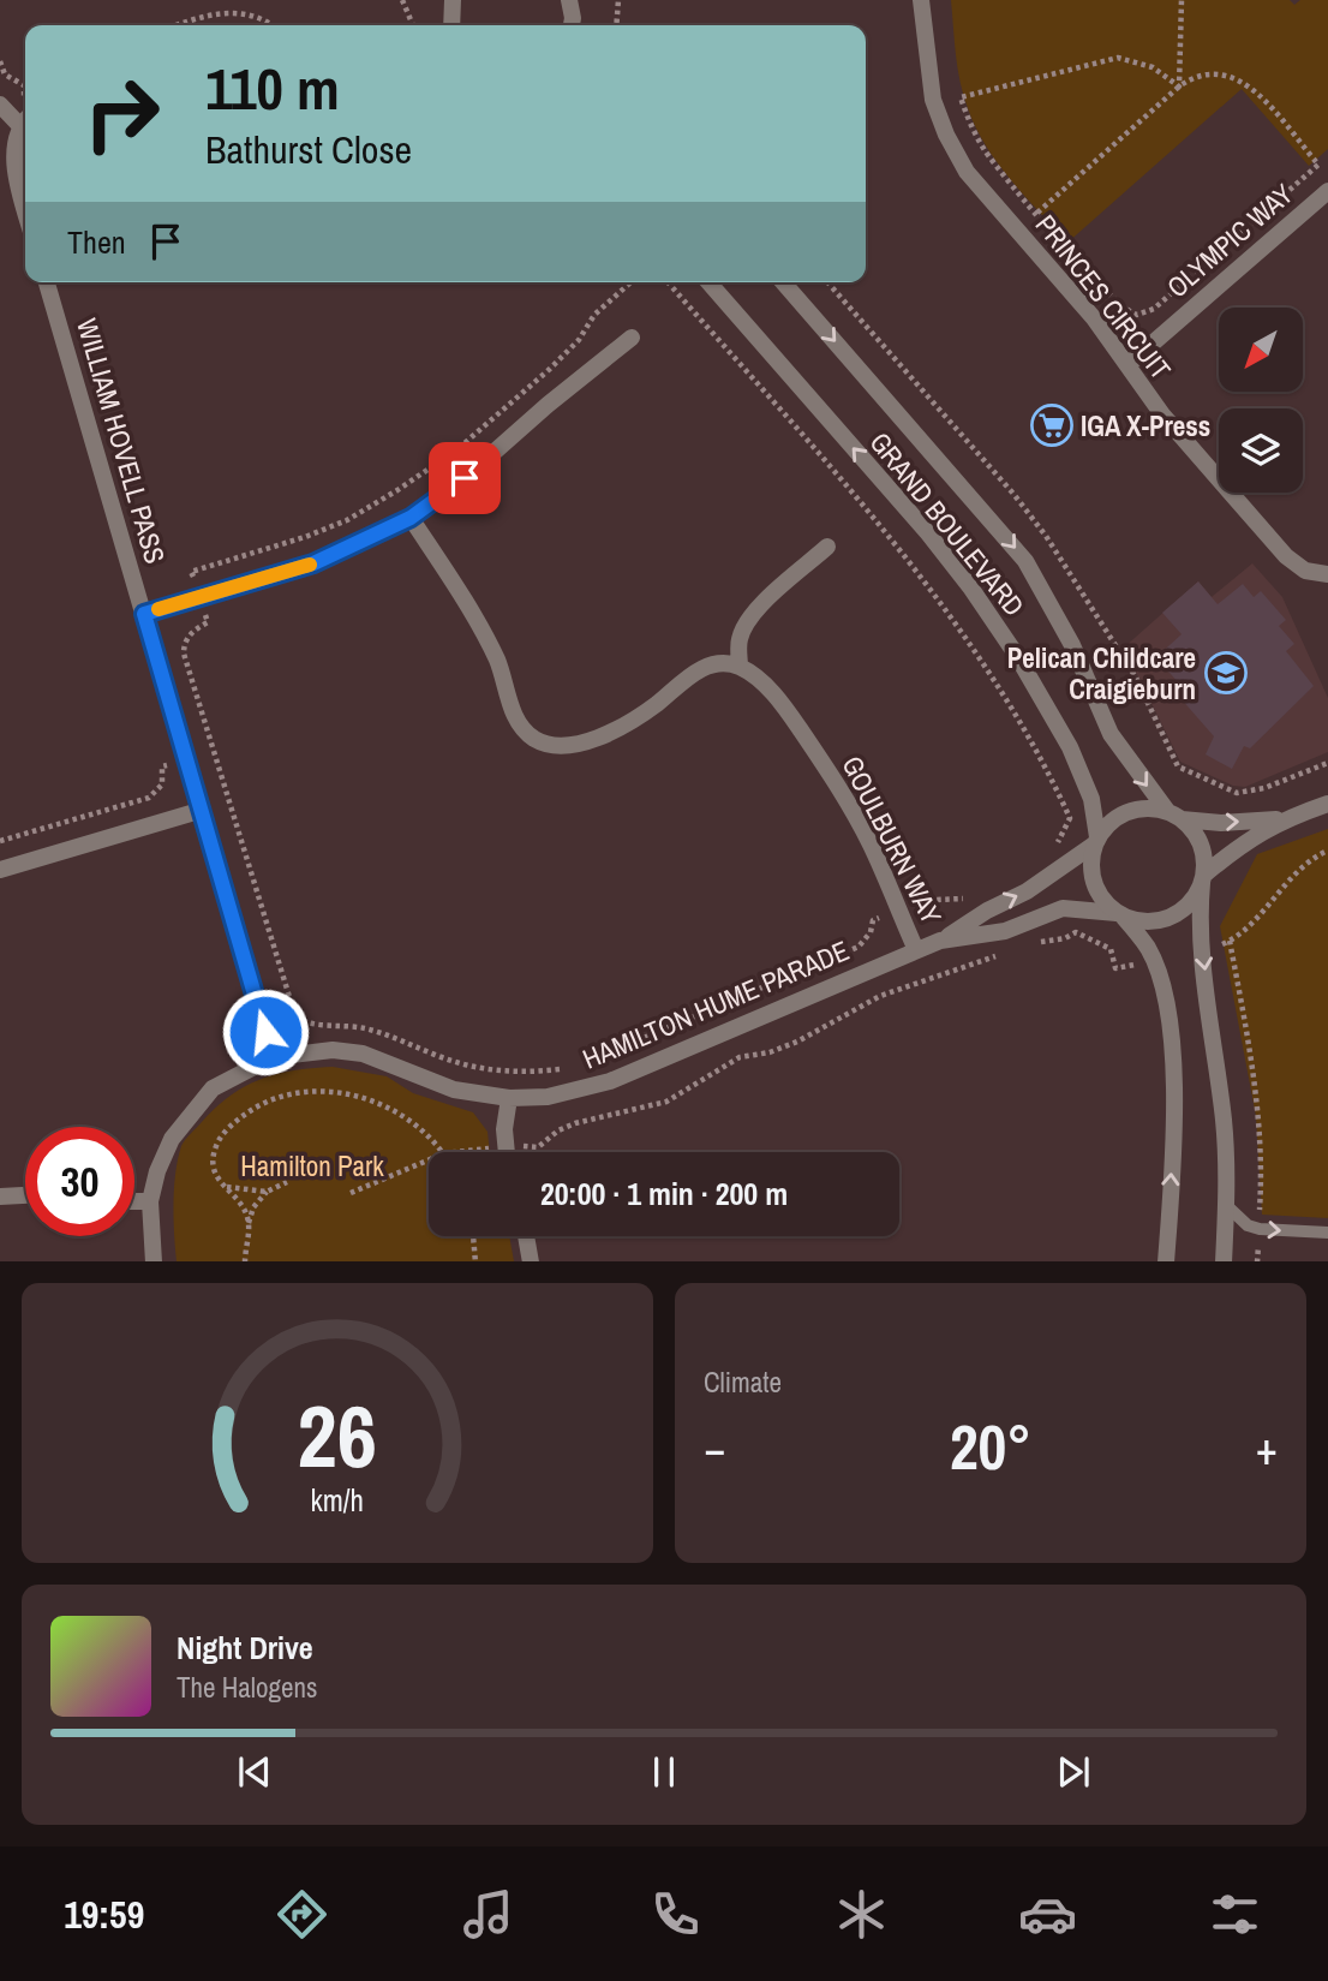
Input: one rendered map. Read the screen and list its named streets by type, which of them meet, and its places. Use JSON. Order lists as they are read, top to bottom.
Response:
{
  "streets": {
    "street": [
      "OLYMPIC WAY",
      "PRINCES CIRCUIT",
      "WILLIAM HOVELL PASS",
      "GRAND BOULEVARD",
      "GOULBURN WAY",
      "HAMILTON HUME PARADE"
    ]
  },
  "crossings": [
    ["OLYMPIC WAY", "PRINCES CIRCUIT"],
    ["WILLIAM HOVELL PASS", "HAMILTON HUME PARADE"],
    ["GRAND BOULEVARD", "HAMILTON HUME PARADE"],
    ["GOULBURN WAY", "HAMILTON HUME PARADE"]
  ],
  "parks": ["Hamilton Park"],
  "places": {
    "supermarket": ["IGA X-Press"],
    "school or university": ["Pelican Childcare Craigieburn"]
  },
  "north": "bottom left",
  "page": {
    "turn": ["110 m", "Bathurst Close"],
    "then": "Then",
    "limit": "30",
    "trip": "20:00 · 1 min · 200 m",
    "tile": "Climate",
    "heat": ["−", "20°", "+"],
    "song": ["Night Drive", "The Halogens"],
    "tabs": "19:59",
    "gauge": ["26", "km/h"]
  }
}
